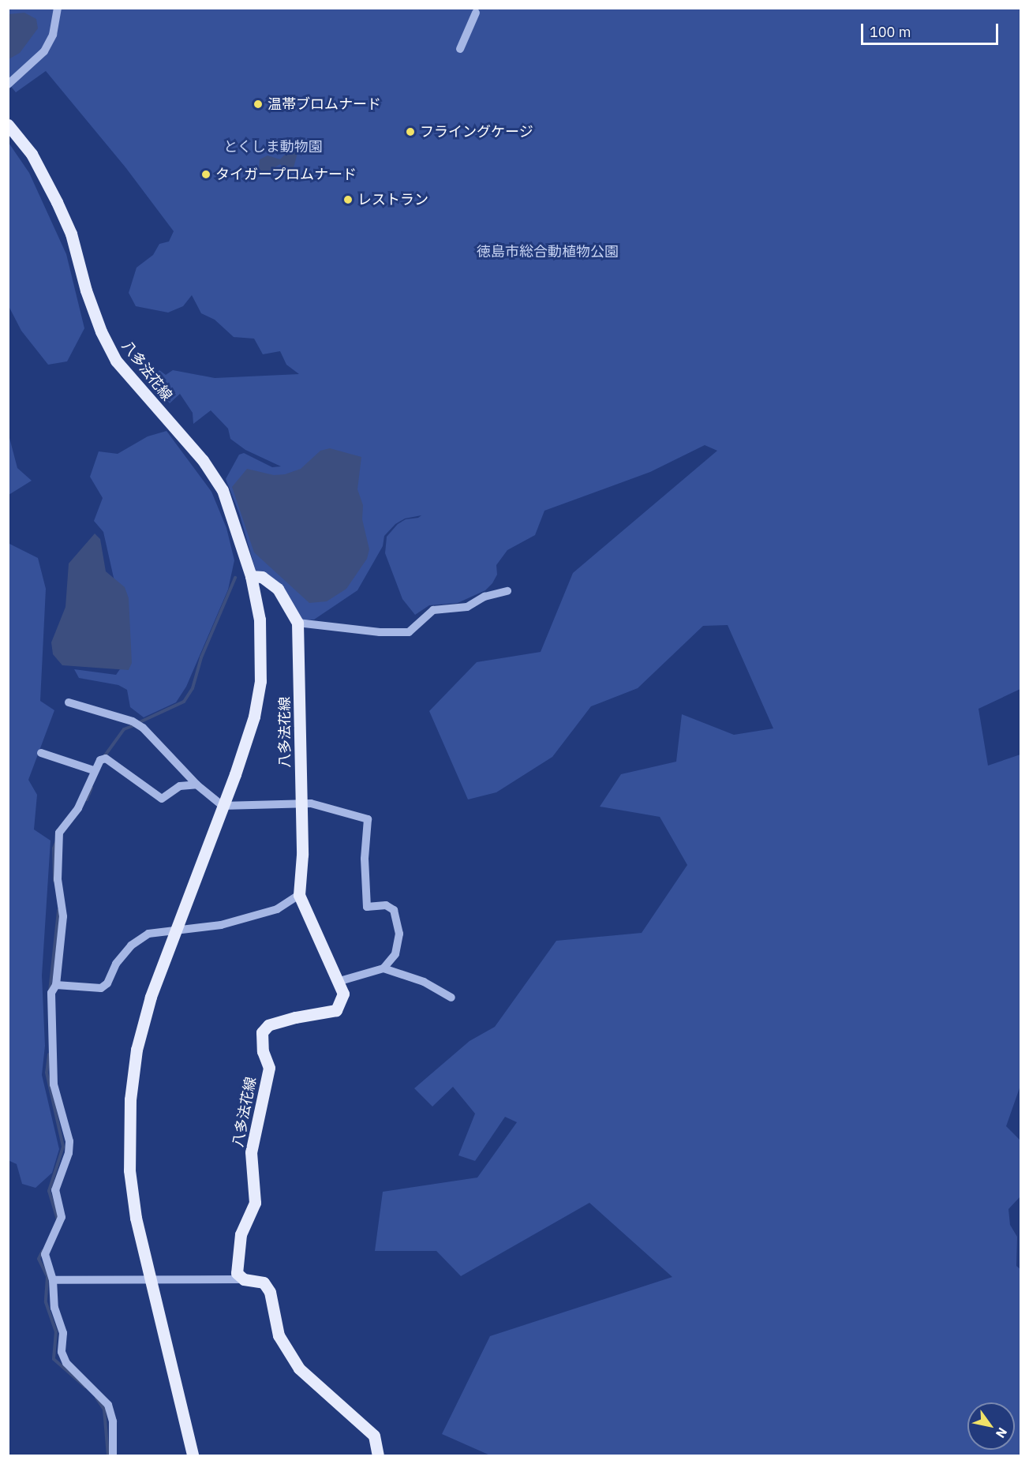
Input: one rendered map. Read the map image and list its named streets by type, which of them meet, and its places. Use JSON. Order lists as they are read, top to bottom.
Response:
{
  "streets": {
    "main road": ["八多法花線"]
  },
  "parks": ["とくしま動物園", "徳島市総合動植物公園"],
  "places": [
    "温帯ブロムナード",
    "フライングケージ",
    "タイガープロムナード",
    "レストラン"
  ],
  "scale_bar": "100 m",
  "north": "bottom right"
}
